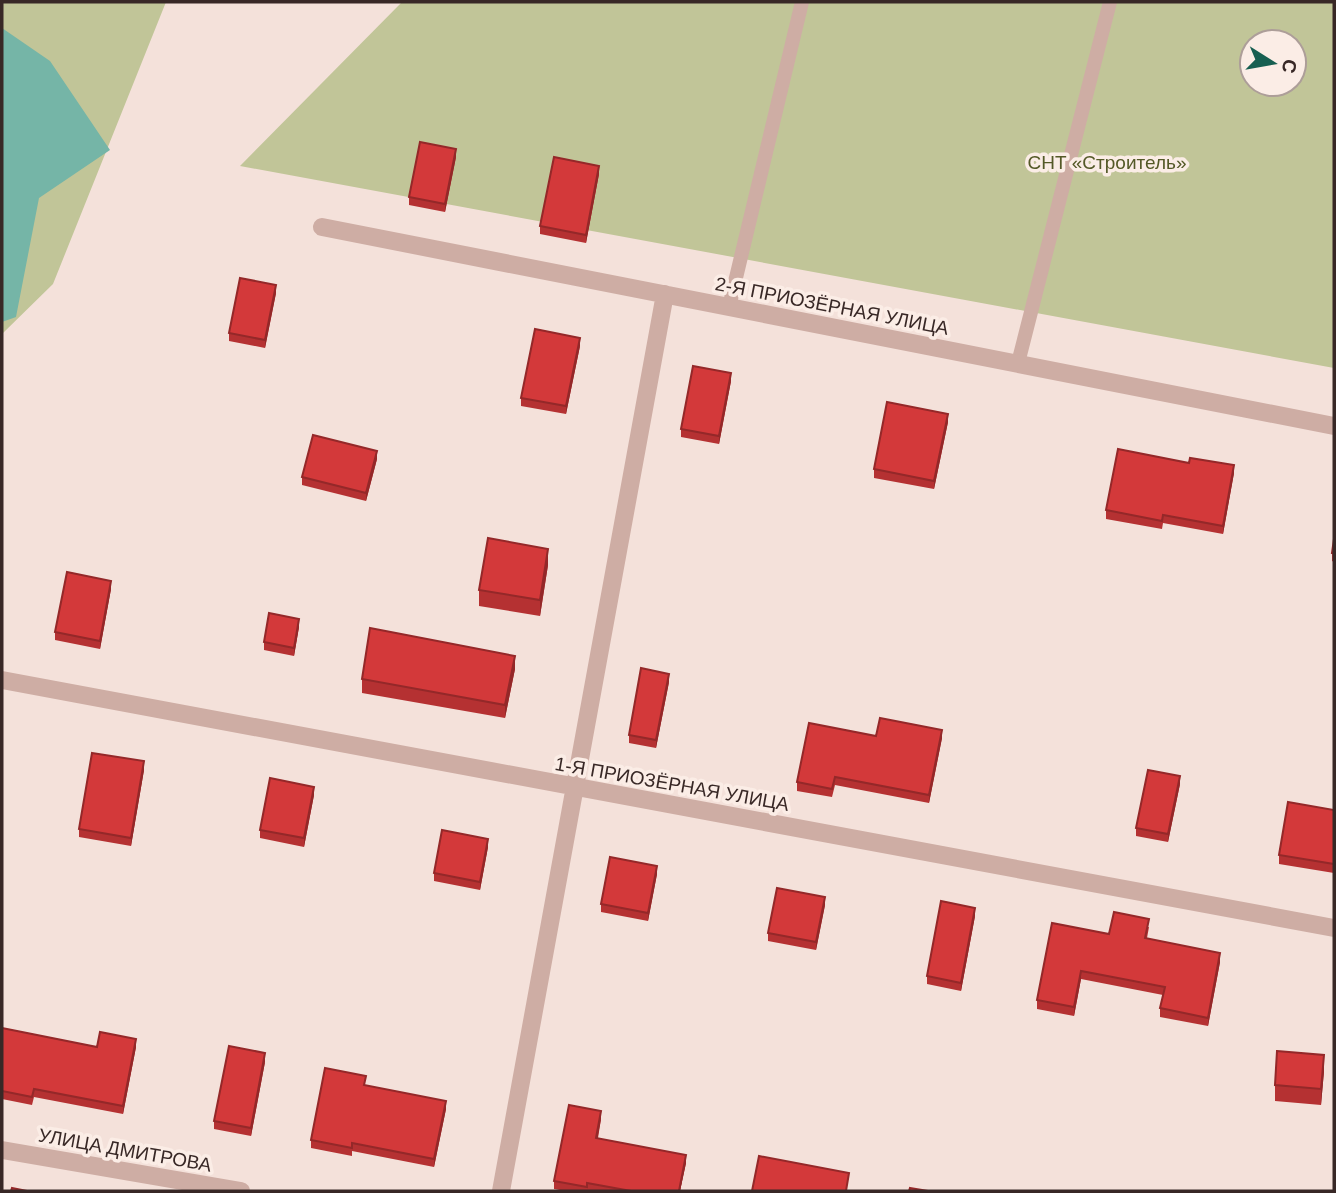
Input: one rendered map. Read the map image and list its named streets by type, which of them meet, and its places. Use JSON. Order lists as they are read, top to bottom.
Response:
{
  "streets": {
    "street": ["2-Я ПРИОЗЁРНАЯ УЛИЦА", "1-Я ПРИОЗЁРНАЯ УЛИЦА", "УЛИЦА ДМИТРОВА"]
  },
  "parks": ["СНТ «Строитель»"],
  "north": "right"
}
